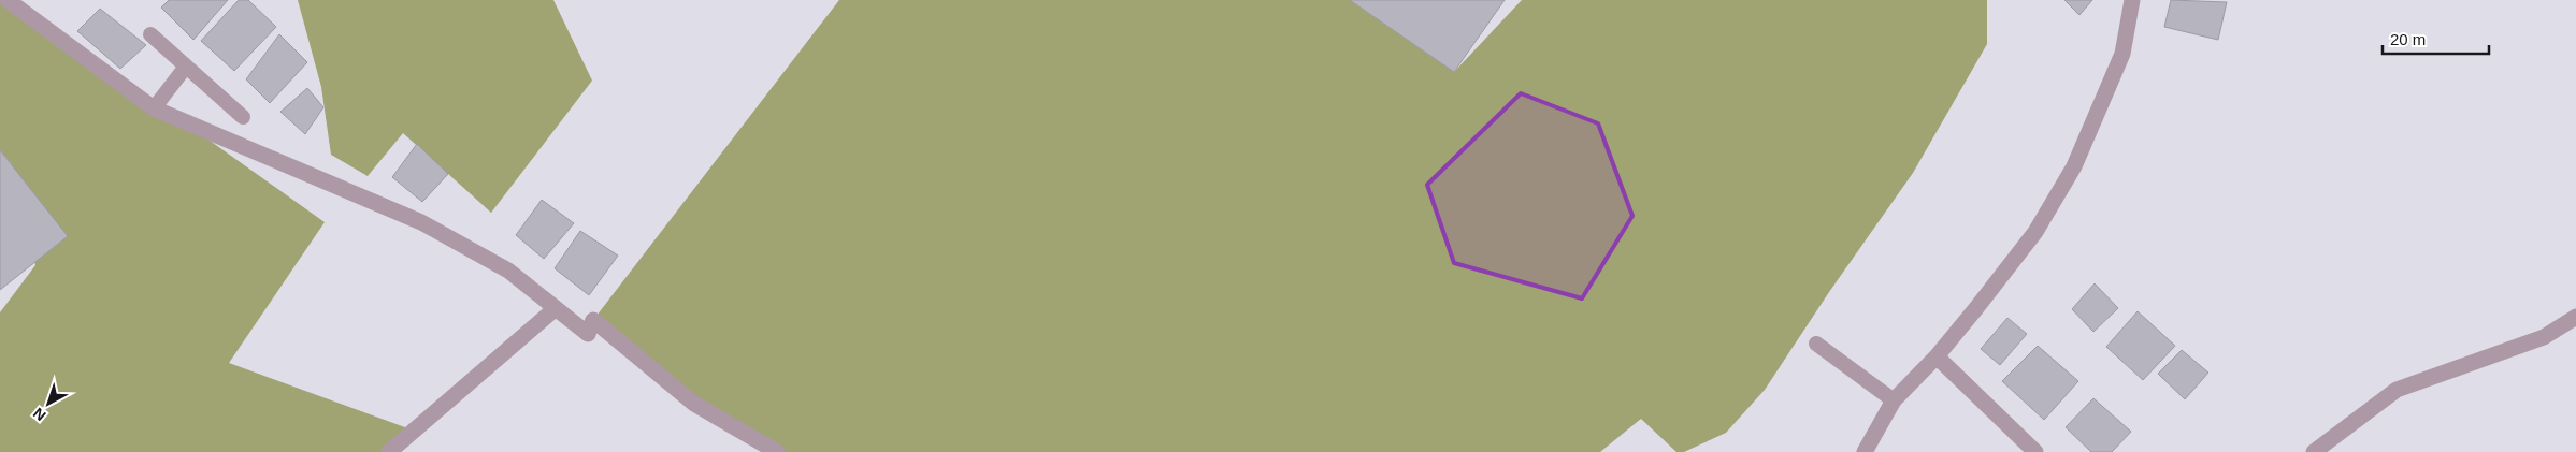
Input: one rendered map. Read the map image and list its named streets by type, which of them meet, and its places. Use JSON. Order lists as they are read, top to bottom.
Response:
{
  "scale_bar": "20 m",
  "north": "bottom left"
}
